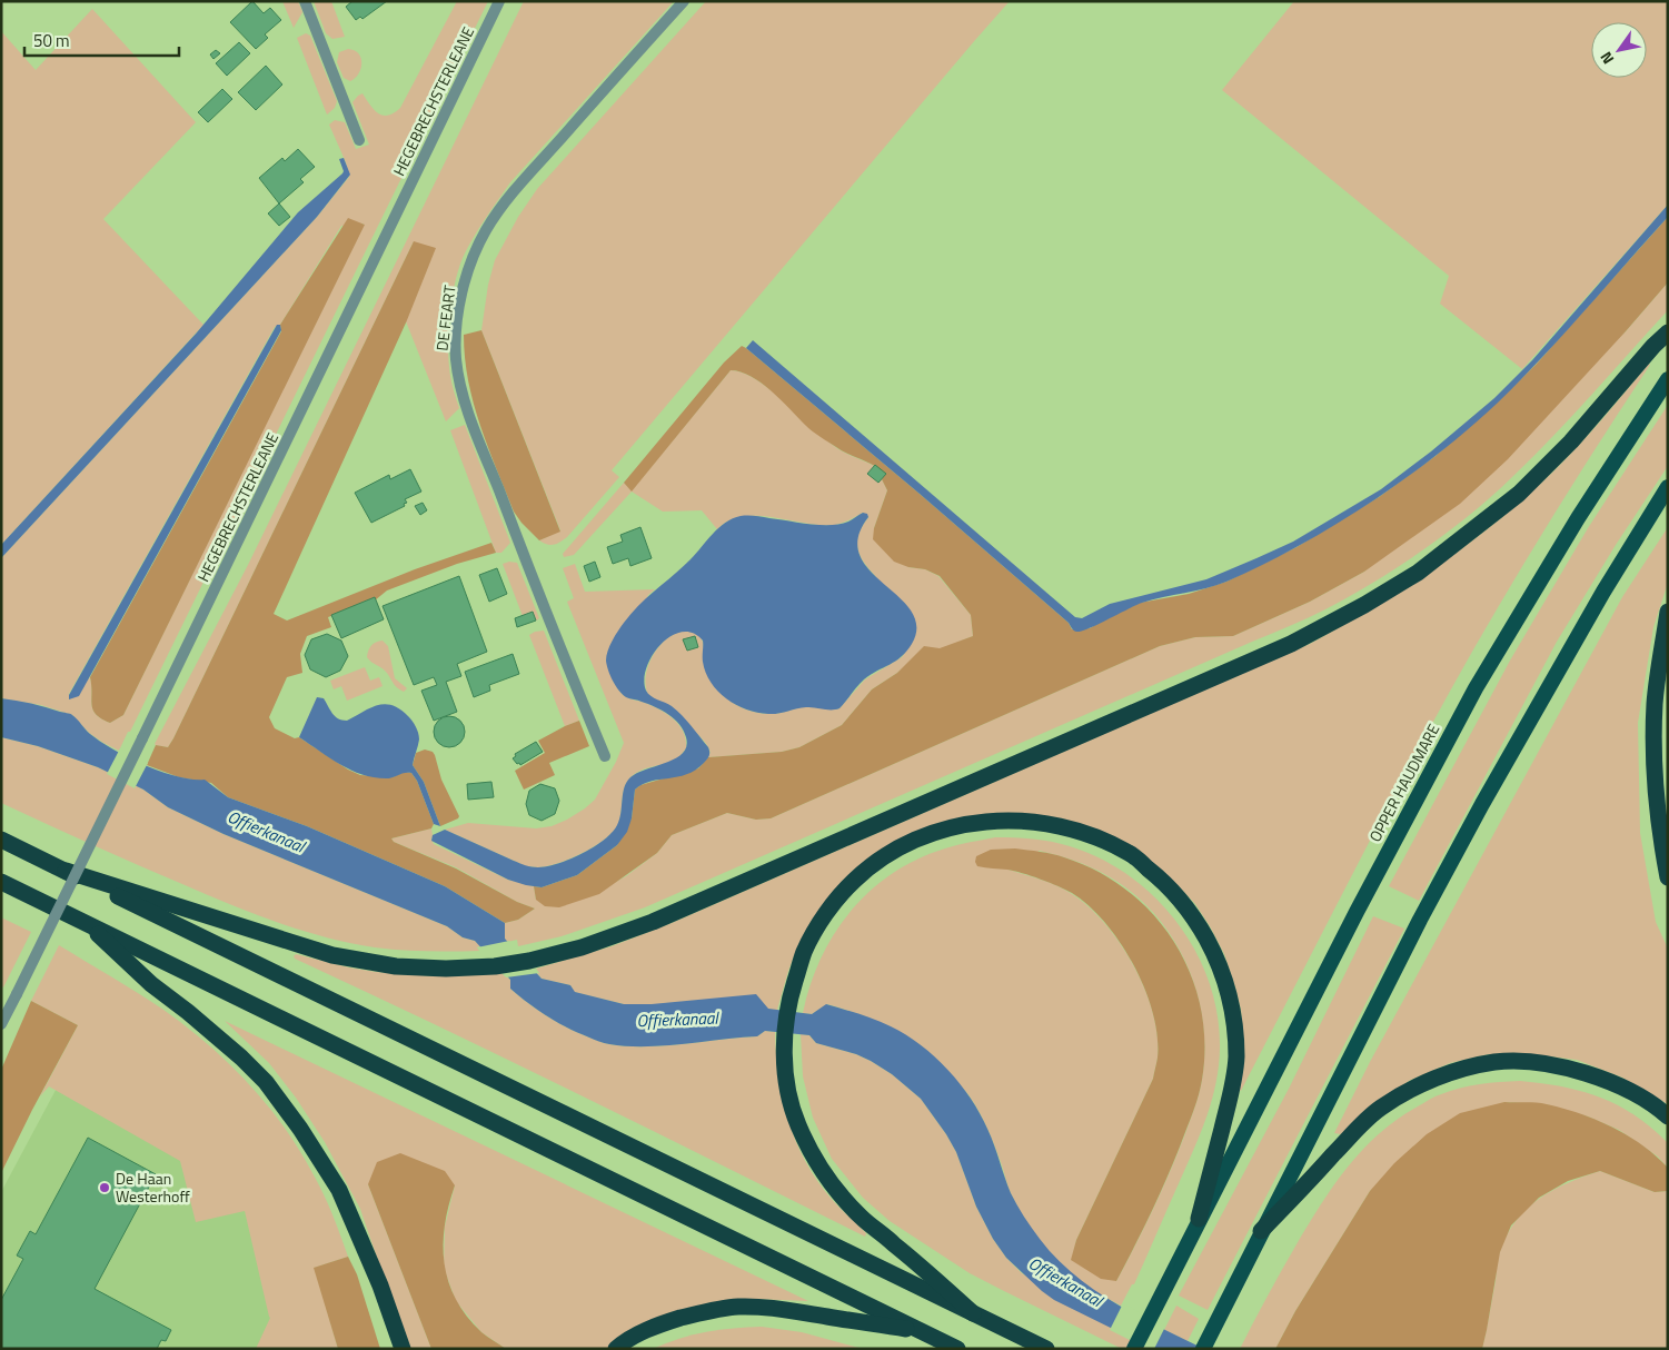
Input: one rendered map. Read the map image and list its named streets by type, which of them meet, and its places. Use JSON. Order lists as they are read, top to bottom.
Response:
{
  "streets": {
    "highway": ["OPPER HAUDMARE"],
    "street": ["HEGEBRECHSTERLEANE", "DE FEART"]
  },
  "water": ["Offierkanaal"],
  "places": ["De Haan Westerhoff"],
  "scale_bar": "50 m",
  "north": "bottom left"
}
